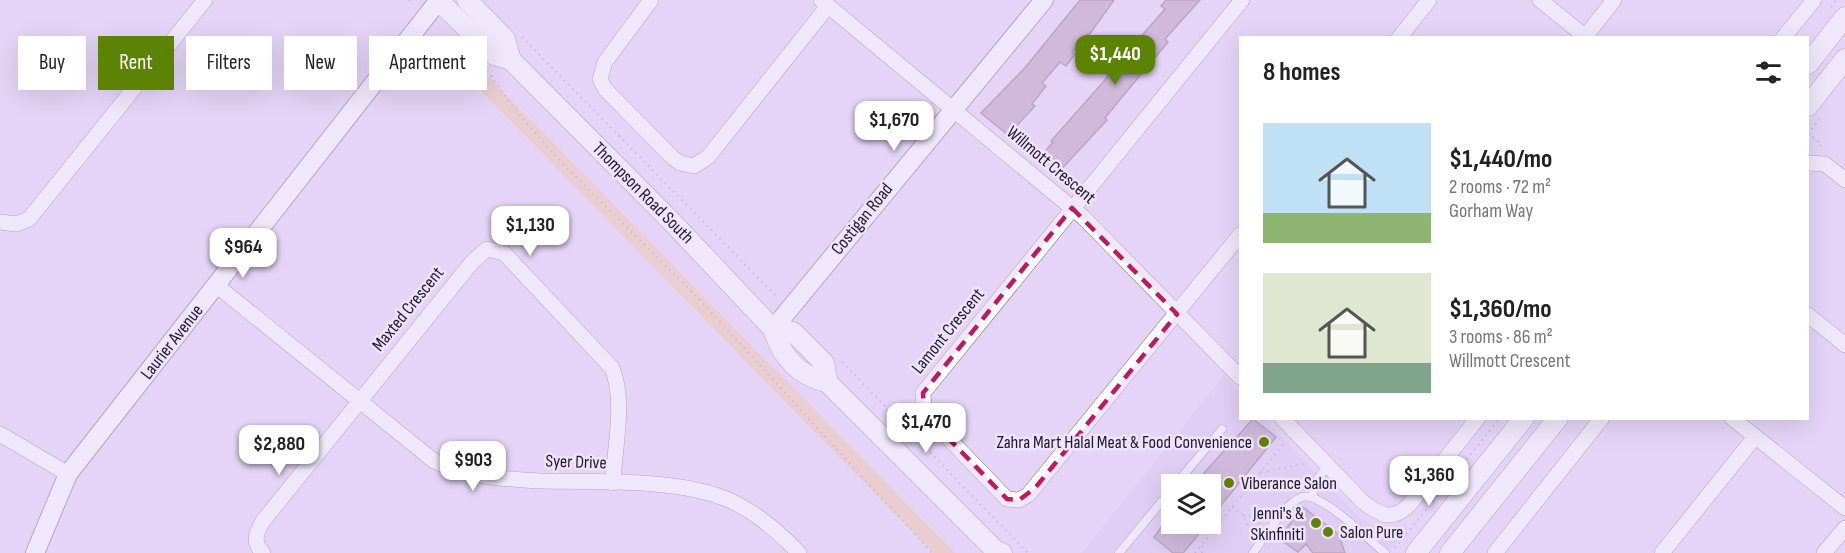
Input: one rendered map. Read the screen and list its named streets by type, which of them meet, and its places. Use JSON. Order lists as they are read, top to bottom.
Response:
{
  "streets": {
    "main road": ["Thompson Road South"],
    "street": [
      "Willmott Crescent",
      "Costigan Road",
      "Maxted Crescent",
      "Lamont Crescent",
      "Laurier Avenue",
      "Syer Drive"
    ]
  },
  "crossings": [
    ["Willmott Crescent", "Costigan Road"],
    ["Willmott Crescent", "Lamont Crescent"],
    ["Thompson Road South", "Costigan Road"],
    ["Thompson Road South", "Laurier Avenue"],
    ["Maxted Crescent", "Syer Drive"],
    ["Laurier Avenue", "Syer Drive"]
  ],
  "places": [
    "Zahra Mart Halal Meat & Food Convenience",
    "Viberance Salon",
    "Jenni's & Skinfiniti",
    "Salon Pure"
  ],
  "page": {
    "price": [
      "$1,440",
      "$1,670",
      "$1,130",
      "$964",
      "$1,470",
      "$2,880",
      "$903",
      "$1,360"
    ],
    "chip": [
      "Buy",
      "Rent",
      "Filters",
      "New",
      "Apartment"
    ],
    "heading": "8 homes",
    "list": [
      {
        "name": "$1,440/mo",
        "note": "2 rooms · 72 m² · Gorham Way"
      },
      {
        "name": "$1,360/mo",
        "note": "3 rooms · 86 m² · Willmott Crescent"
      }
    ]
  }
}
